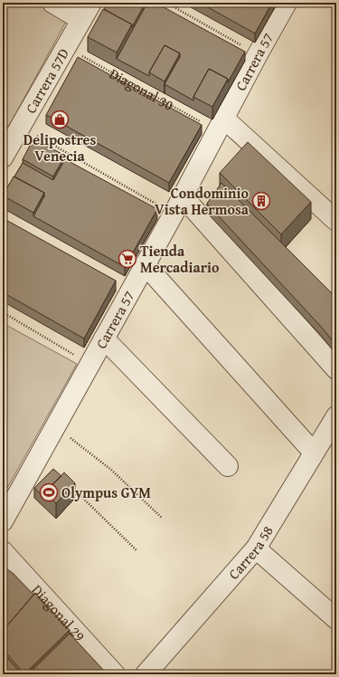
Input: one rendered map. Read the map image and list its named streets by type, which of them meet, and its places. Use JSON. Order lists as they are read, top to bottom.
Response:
{
  "streets": {
    "street": [
      "Carrera 57",
      "Carrera 57D",
      "Carrera 58",
      "Diagonal 29"
    ],
    "path": ["Diagonal 30"]
  },
  "crossings": [
    ["Carrera 57", "Diagonal 30"],
    ["Carrera 57D", "Diagonal 30"]
  ],
  "places": {
    "shop": ["Delipostres Venecia"],
    "building": ["Condominio Vista Hermosa"],
    "supermarket": ["Tienda Mercadiario"],
    "sports": ["Olympus GYM"]
  }
}
